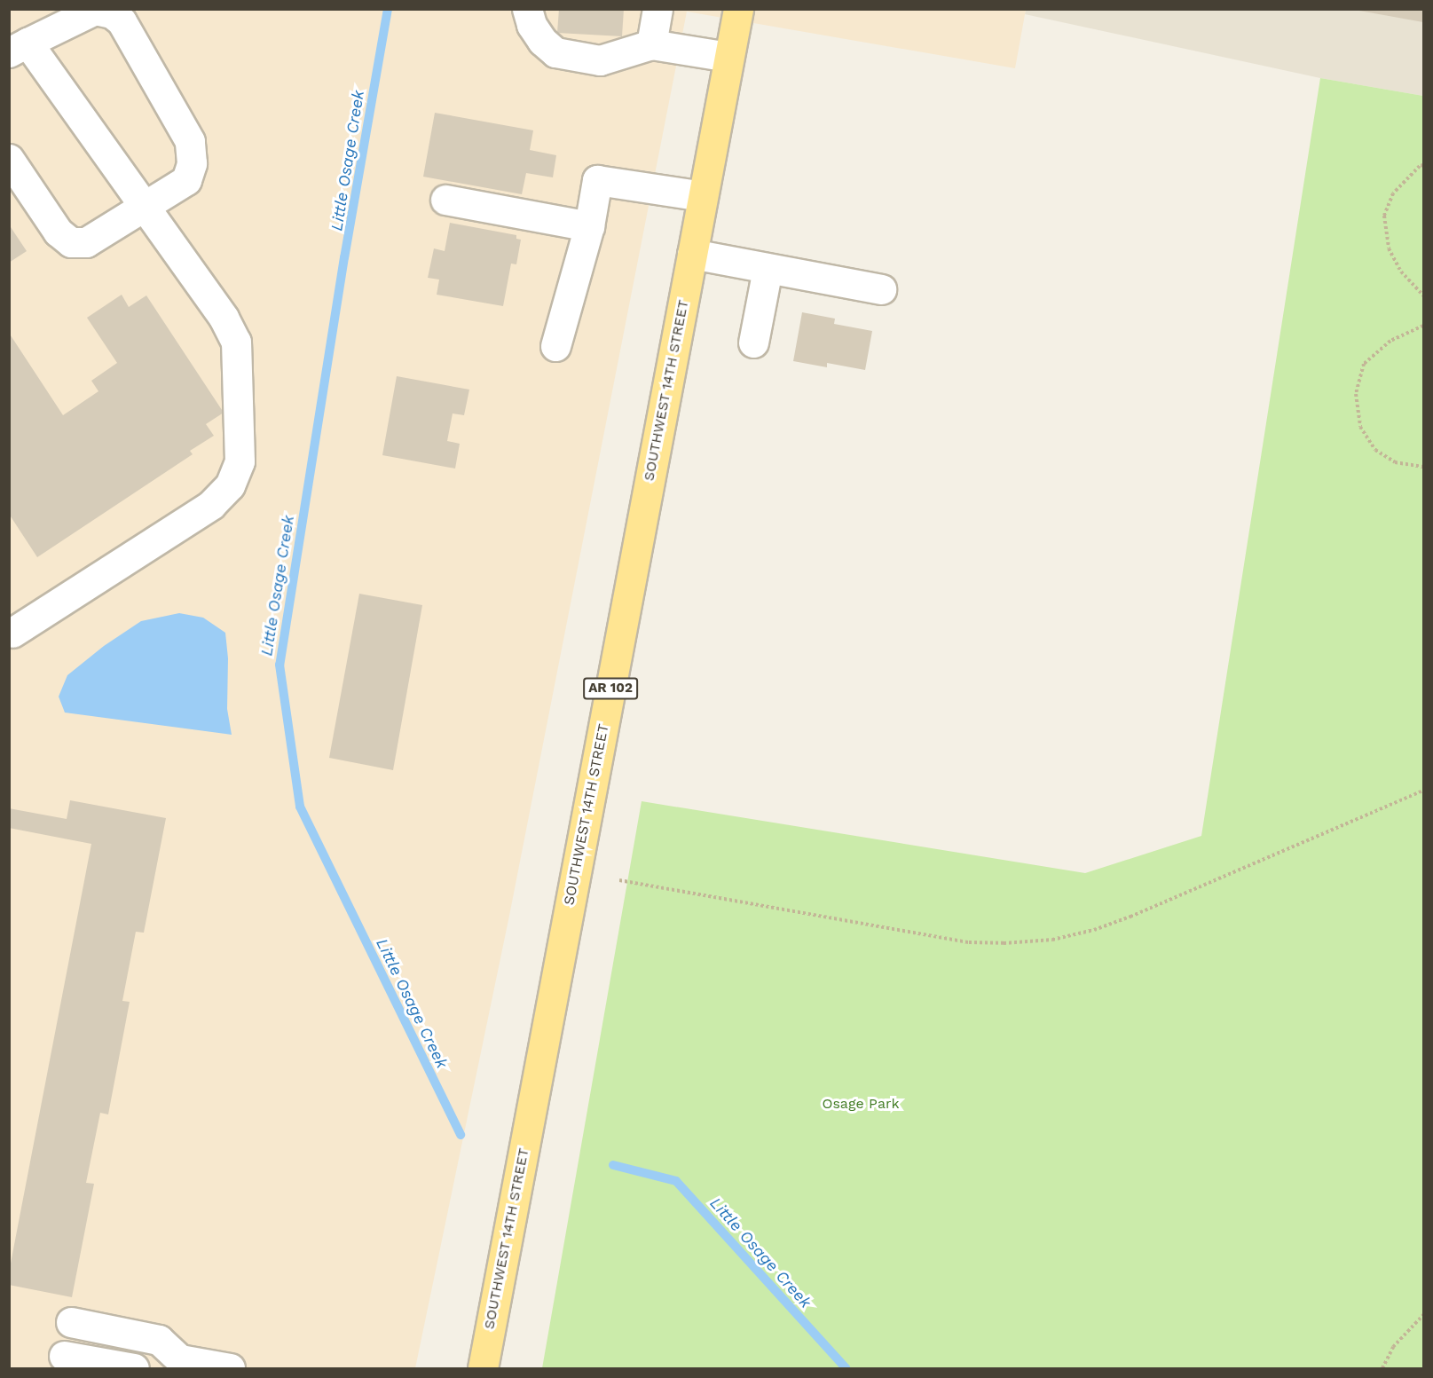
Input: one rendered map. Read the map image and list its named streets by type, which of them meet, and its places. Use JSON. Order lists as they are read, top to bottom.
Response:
{
  "streets": {
    "main road": ["SOUTHWEST 14TH STREET", "AR 102"]
  },
  "water": ["Little Osage Creek"],
  "parks": ["Osage Park"]
}
